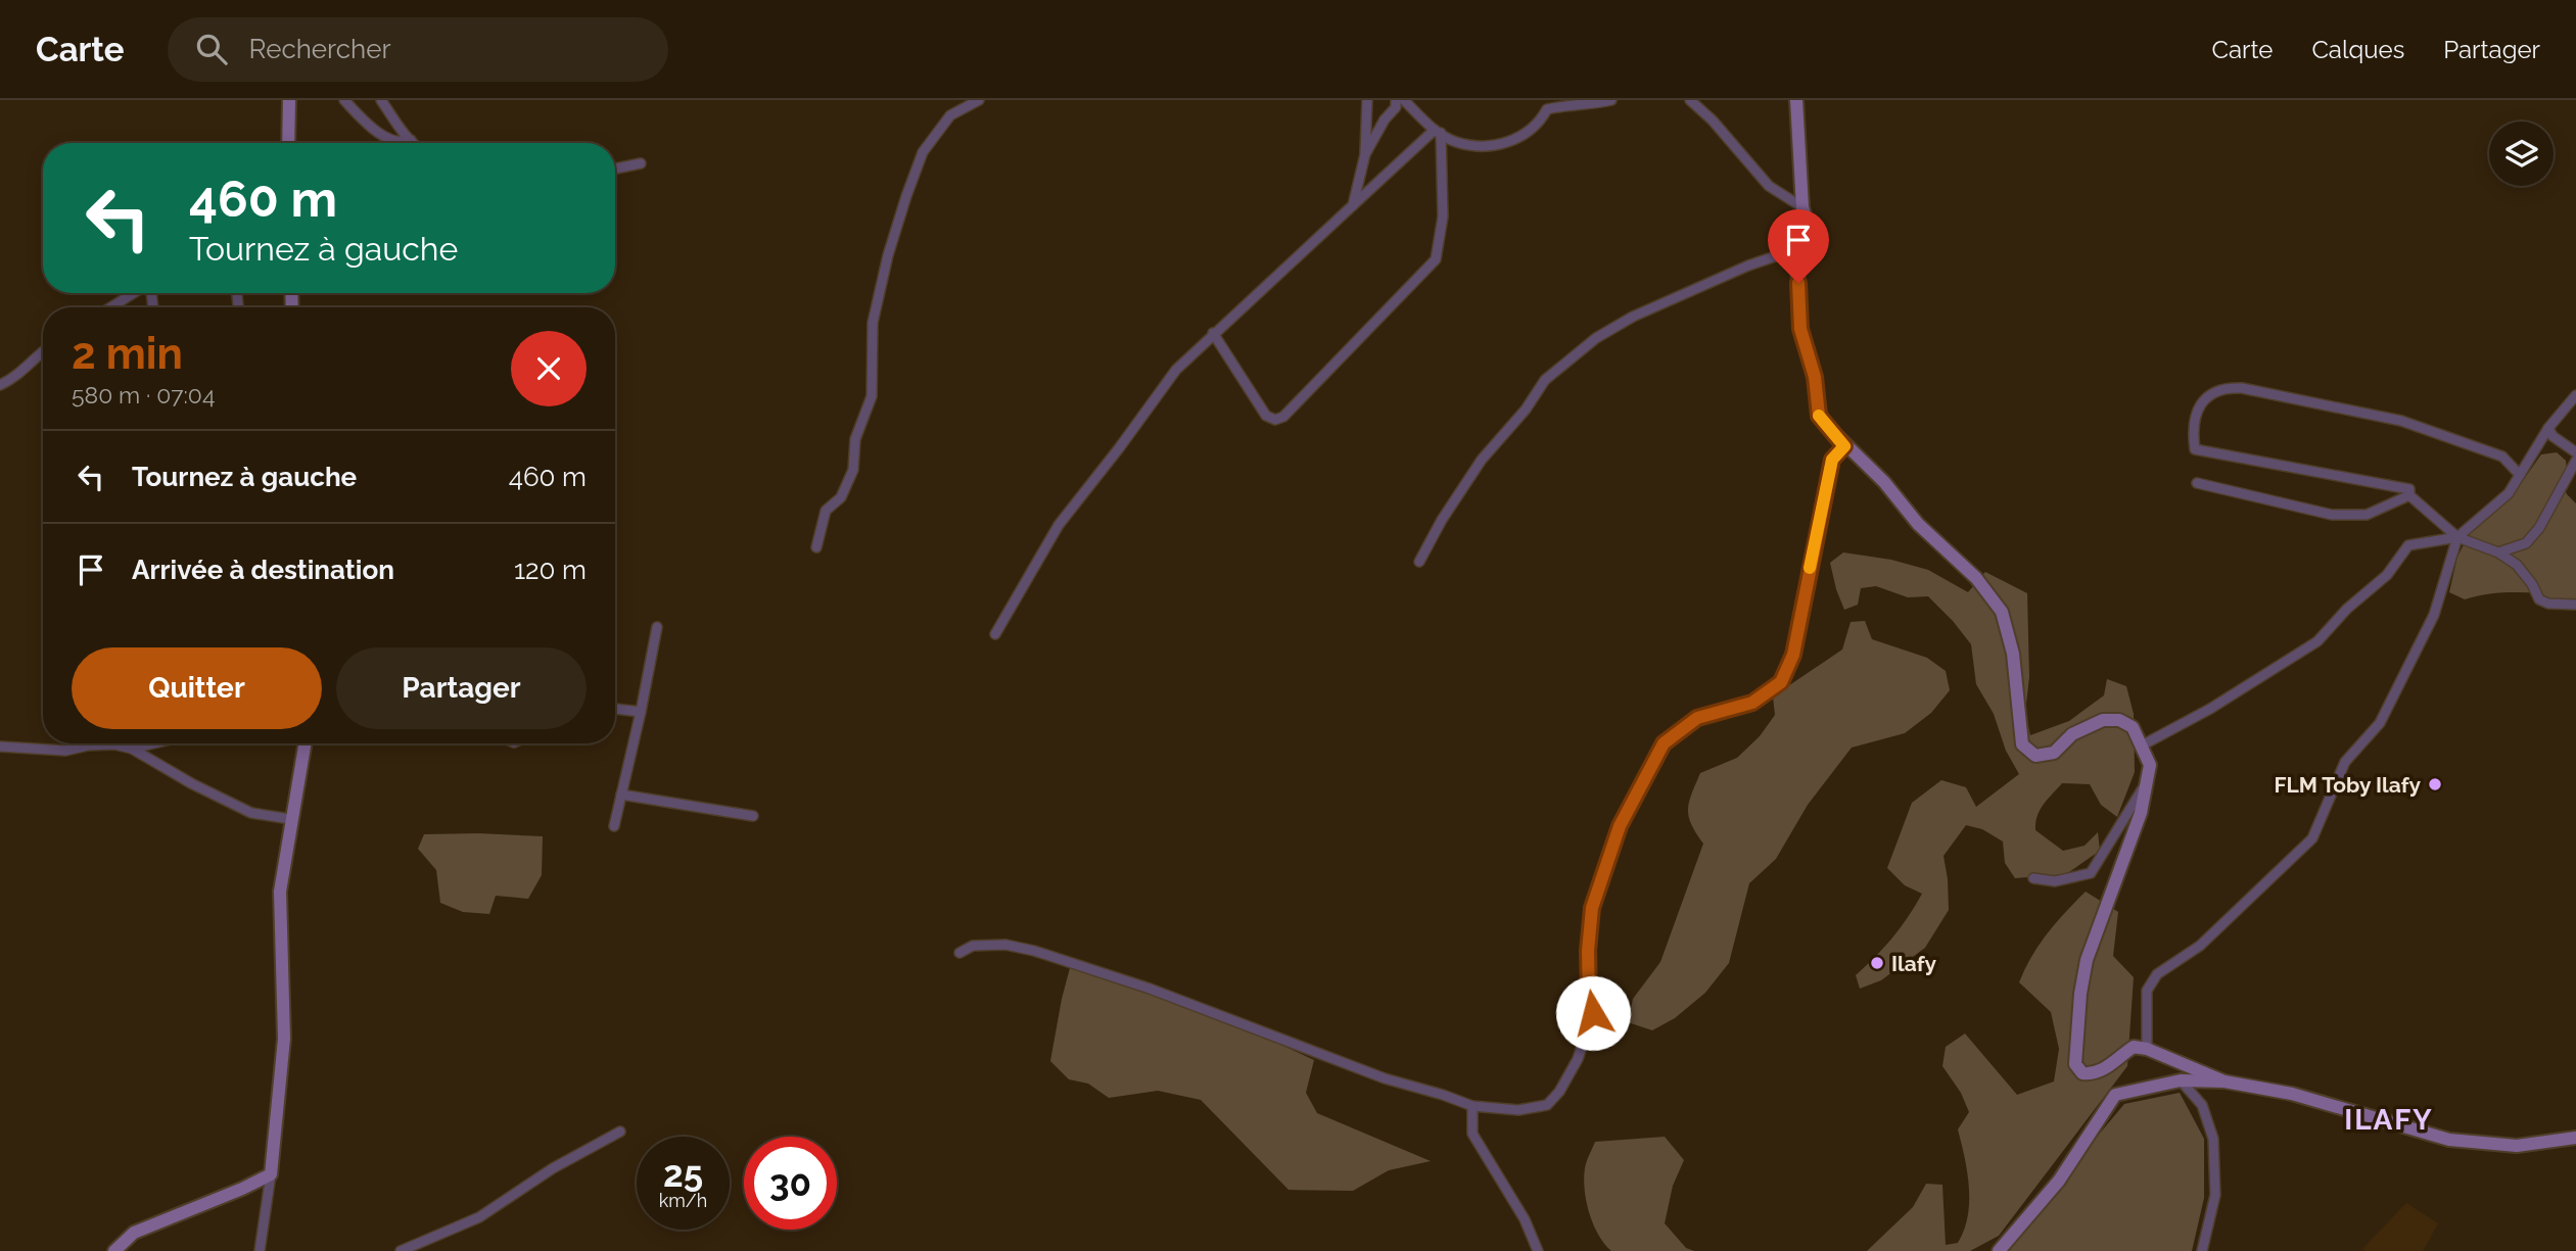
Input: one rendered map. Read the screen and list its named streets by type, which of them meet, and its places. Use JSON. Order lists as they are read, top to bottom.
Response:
{
  "districts": ["ILAFY"],
  "places": ["FLM Toby Ilafy", "Ilafy"],
  "page": {
    "header": "Carte",
    "search": "Rechercher",
    "nav": ["Carte", "Calques", "Partager"],
    "turn": ["460 m", "Tournez à gauche"],
    "heading": ["2 min", "580 m · 07:04"],
    "list": [
      {
        "name": "Tournez à gauche",
        "value": "460 m"
      },
      {
        "name": "Arrivée à destination",
        "value": "120 m"
      }
    ],
    "buttons": ["Quitter", "Partager"],
    "speed": "25 km/h",
    "limit": "30"
  }
}
